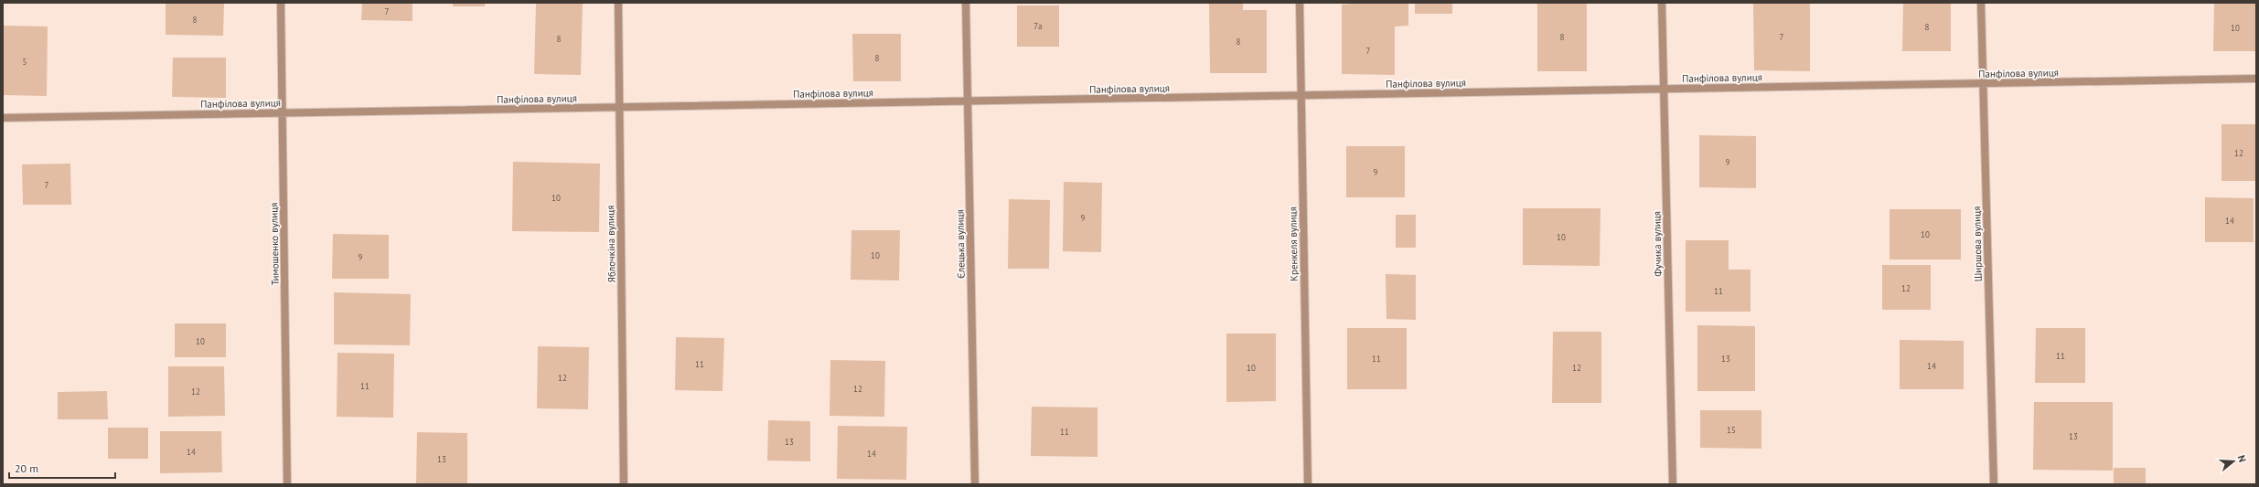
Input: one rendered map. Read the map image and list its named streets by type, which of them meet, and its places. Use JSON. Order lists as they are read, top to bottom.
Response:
{
  "streets": {
    "street": [
      "Панфілова вулиця",
      "Тимошенко вулиця",
      "Яблочкіна вулиця",
      "Єлецька вулиця",
      "Кренкеля вулиця",
      "Фучика вулиця",
      "Ширшова вулиця"
    ]
  },
  "crossings": [
    ["Панфілова вулиця", "Тимошенко вулиця"],
    ["Панфілова вулиця", "Яблочкіна вулиця"],
    ["Панфілова вулиця", "Єлецька вулиця"],
    ["Панфілова вулиця", "Кренкеля вулиця"],
    ["Панфілова вулиця", "Фучика вулиця"],
    ["Панфілова вулиця", "Ширшова вулиця"]
  ],
  "house_numbers": [
    "7",
    "8",
    "7а",
    "8",
    "10",
    "8",
    "7",
    "8",
    "8",
    "7",
    "8",
    "5",
    "12",
    "9",
    "9",
    "7",
    "10",
    "9",
    "14",
    "10",
    "10",
    "10",
    "9",
    "12",
    "11",
    "10",
    "11",
    "11",
    "13",
    "11",
    "14",
    "10",
    "12",
    "12",
    "11",
    "12",
    "12",
    "15",
    "11",
    "13",
    "13",
    "14",
    "14",
    "13"
  ],
  "scale_bar": "20 m",
  "north": "right"
}
